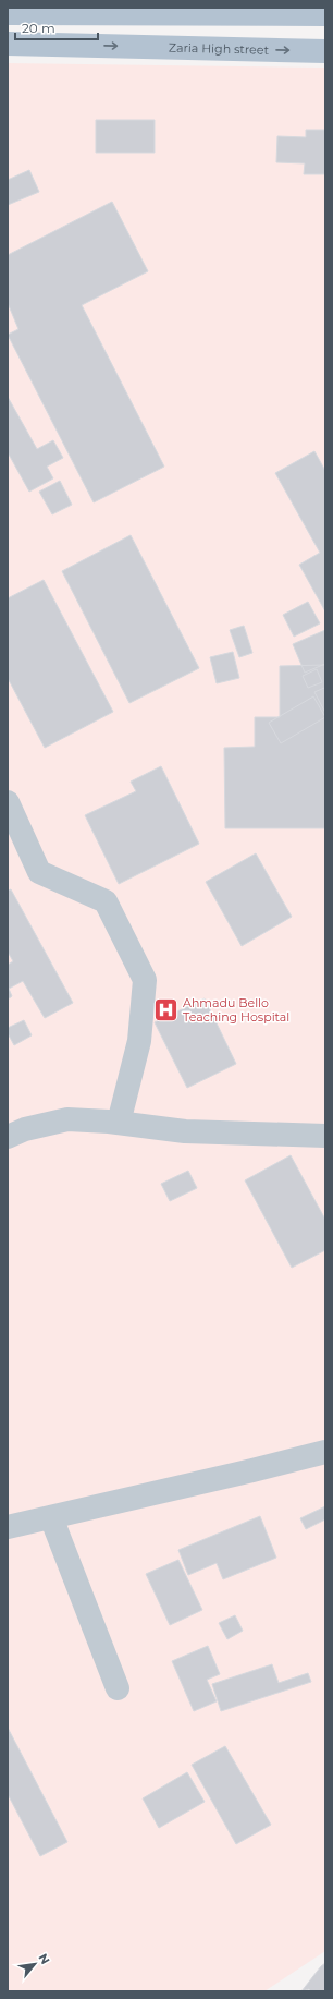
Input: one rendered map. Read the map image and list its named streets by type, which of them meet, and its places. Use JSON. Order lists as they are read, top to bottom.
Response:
{
  "streets": {
    "main road": ["Zaria High street"]
  },
  "places": {
    "hospital": ["Ahmadu Bello Teaching Hospital"]
  },
  "scale_bar": "20 m",
  "north": "top right"
}
